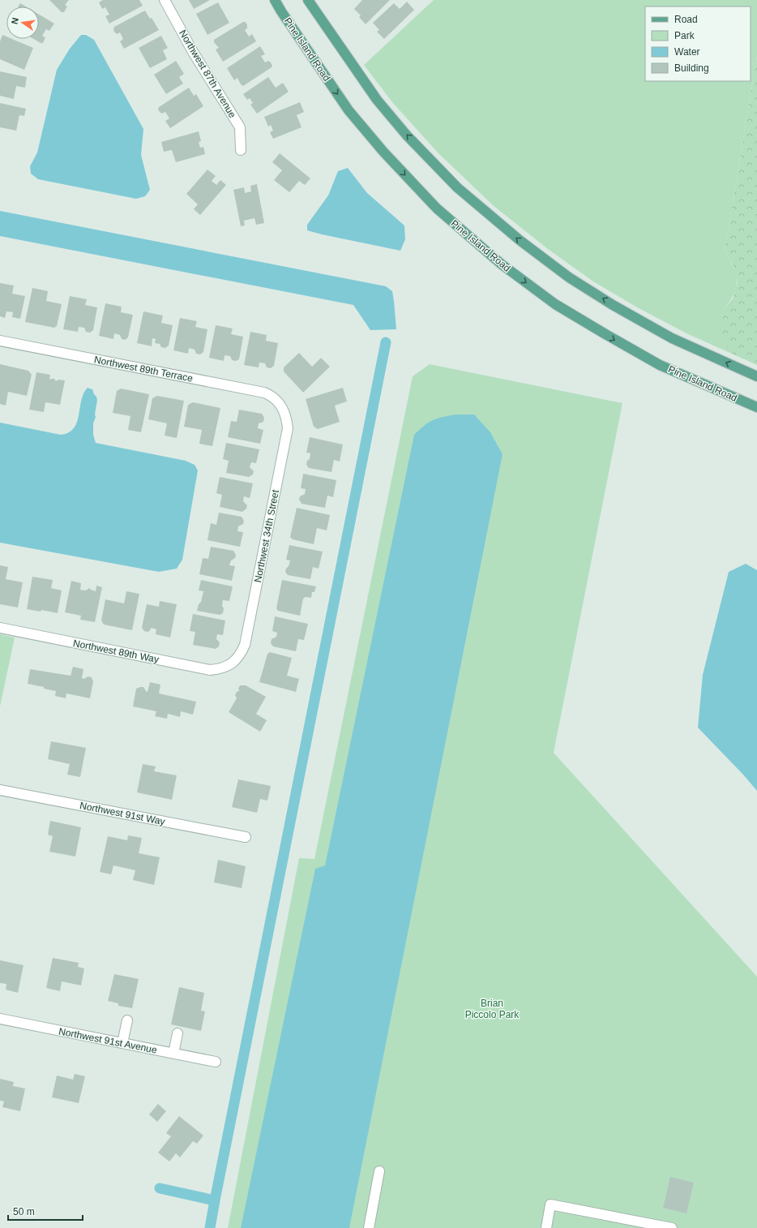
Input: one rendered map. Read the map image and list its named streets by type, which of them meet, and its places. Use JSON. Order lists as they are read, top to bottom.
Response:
{
  "streets": {
    "main road": ["Pine Island Road"],
    "street": [
      "Northwest 87th Avenue",
      "Northwest 89th Terrace",
      "Northwest 34th Street",
      "Northwest 89th Way",
      "Northwest 91st Way",
      "Northwest 91st Avenue"
    ]
  },
  "crossings": [
    ["Northwest 89th Terrace", "Northwest 34th Street"],
    ["Northwest 34th Street", "Northwest 89th Way"]
  ],
  "parks": ["Brian Piccolo Park"],
  "legend": [
    "Road",
    "Park",
    "Water",
    "Building"
  ],
  "scale_bar": "50 m",
  "north": "left"
}
